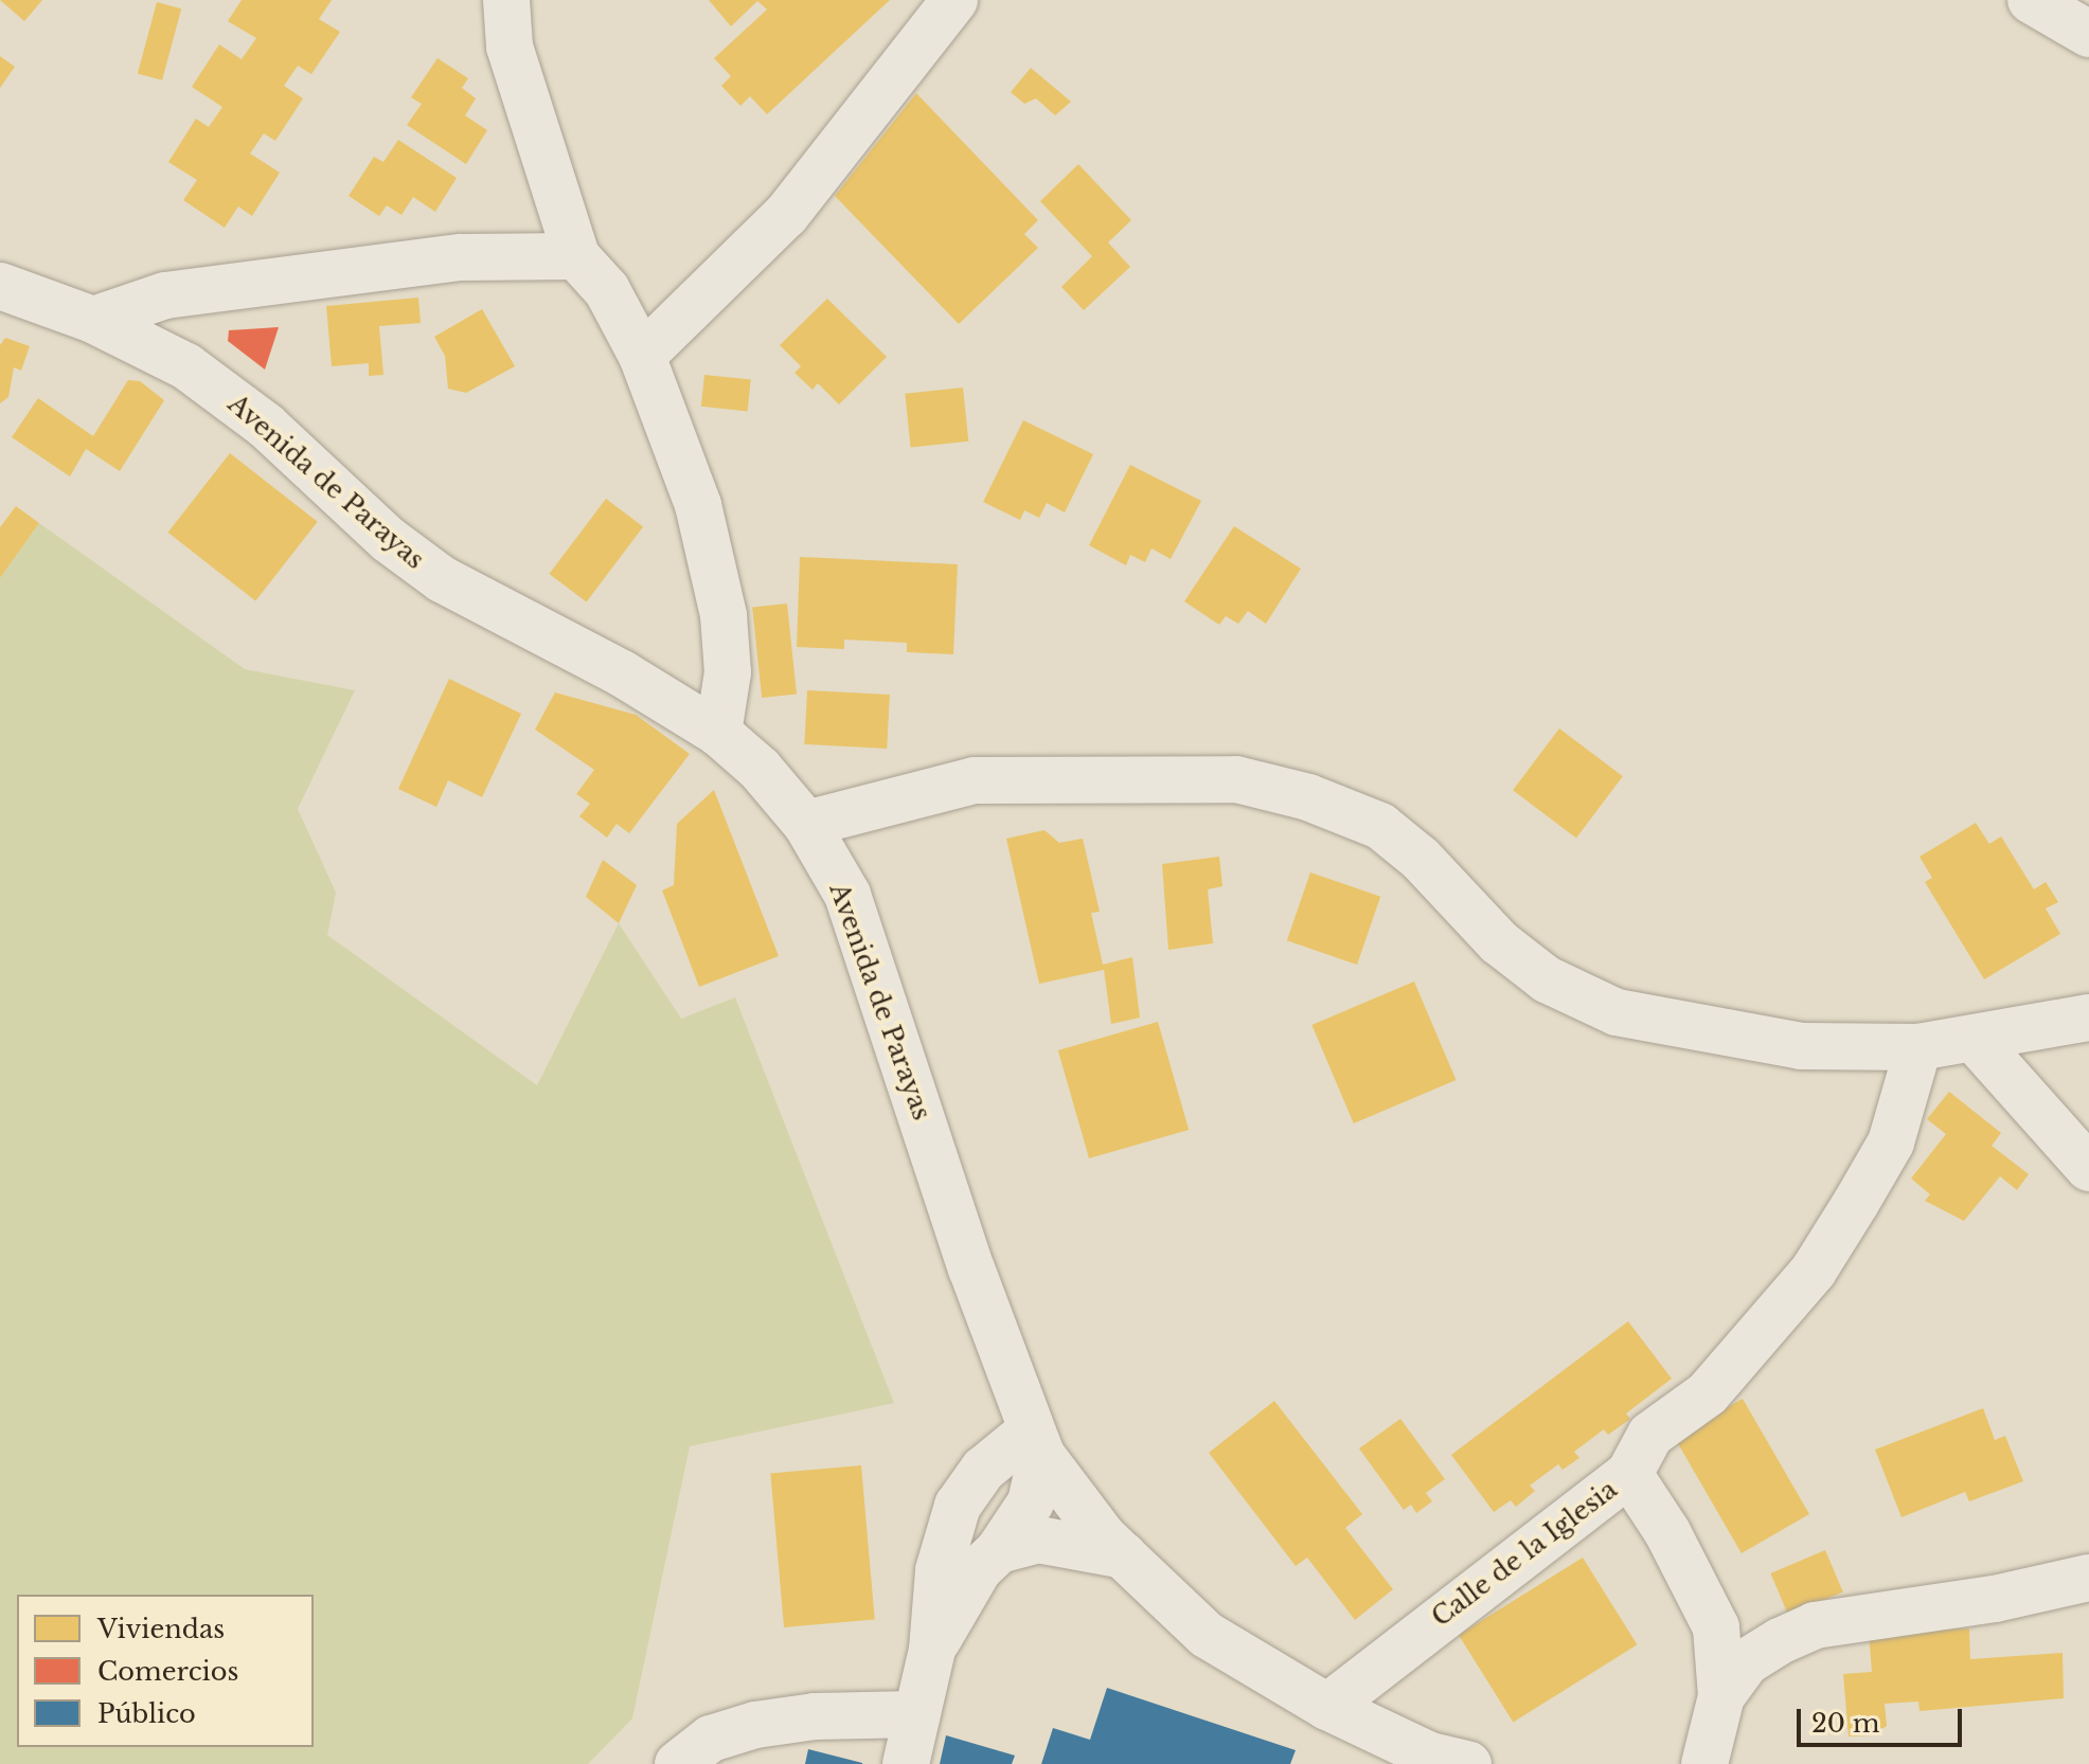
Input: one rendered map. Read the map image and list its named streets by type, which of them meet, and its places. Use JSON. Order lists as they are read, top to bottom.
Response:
{
  "streets": {
    "street": ["Avenida de Parayas", "Calle de la Iglesia"]
  },
  "crossings": [
    ["Avenida de Parayas", "Calle de la Iglesia"]
  ],
  "legend": ["Viviendas", "Comercios", "Público"],
  "scale_bar": "20 m"
}
